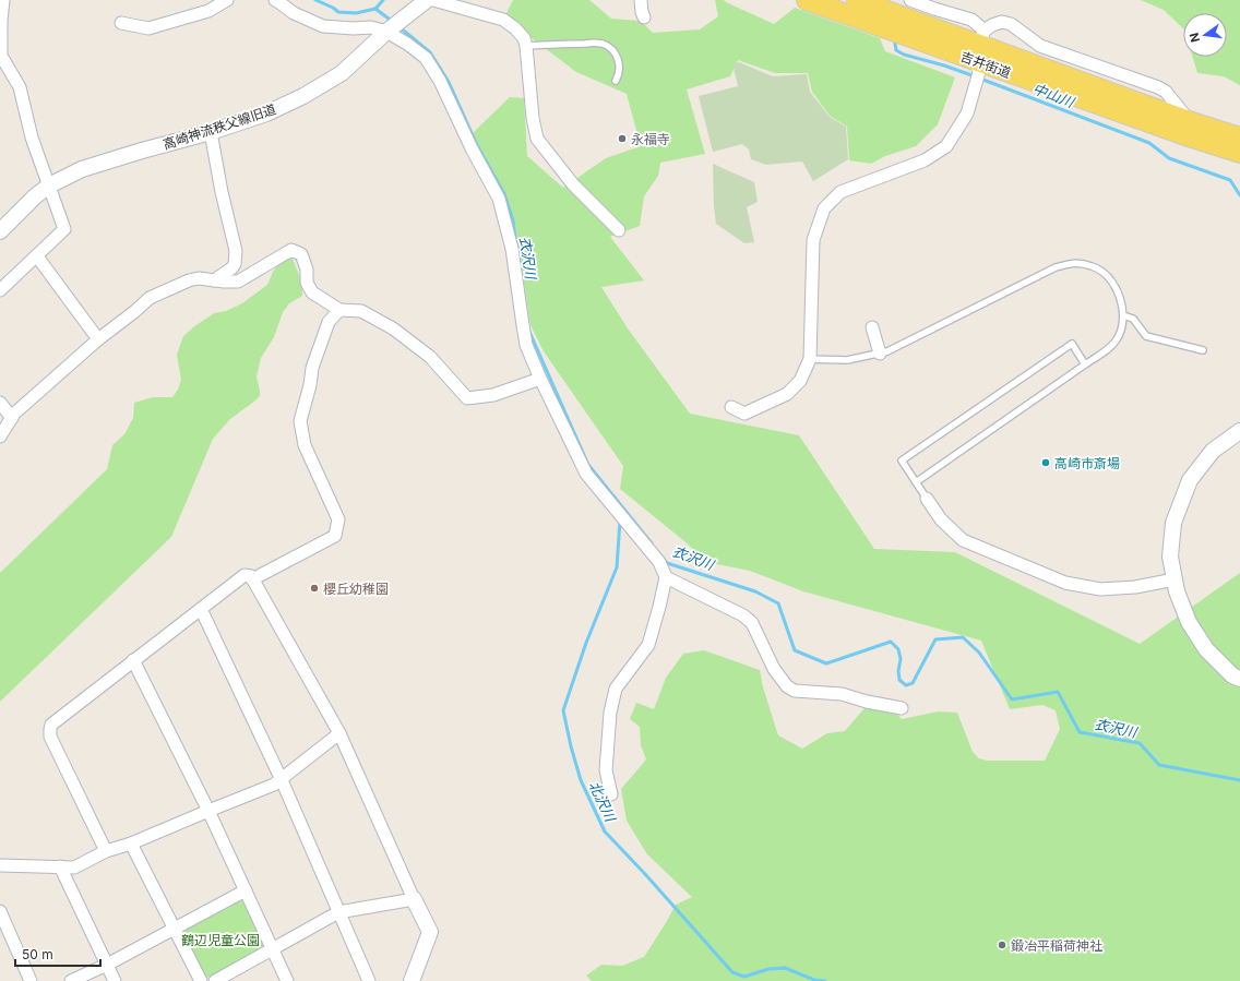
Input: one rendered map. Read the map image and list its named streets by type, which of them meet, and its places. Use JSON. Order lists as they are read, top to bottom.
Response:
{
  "streets": {
    "main road": ["吉井街道"],
    "street": ["高崎神流秩父線旧道"]
  },
  "water": ["中山川", "衣沢川", "北沢川"],
  "parks": ["鶴辺児童公園"],
  "places": [
    "永福寺",
    "高崎市斎場",
    "櫻丘幼稚園",
    "鍛冶平稲荷神社"
  ],
  "scale_bar": "50 m",
  "north": "left"
}
